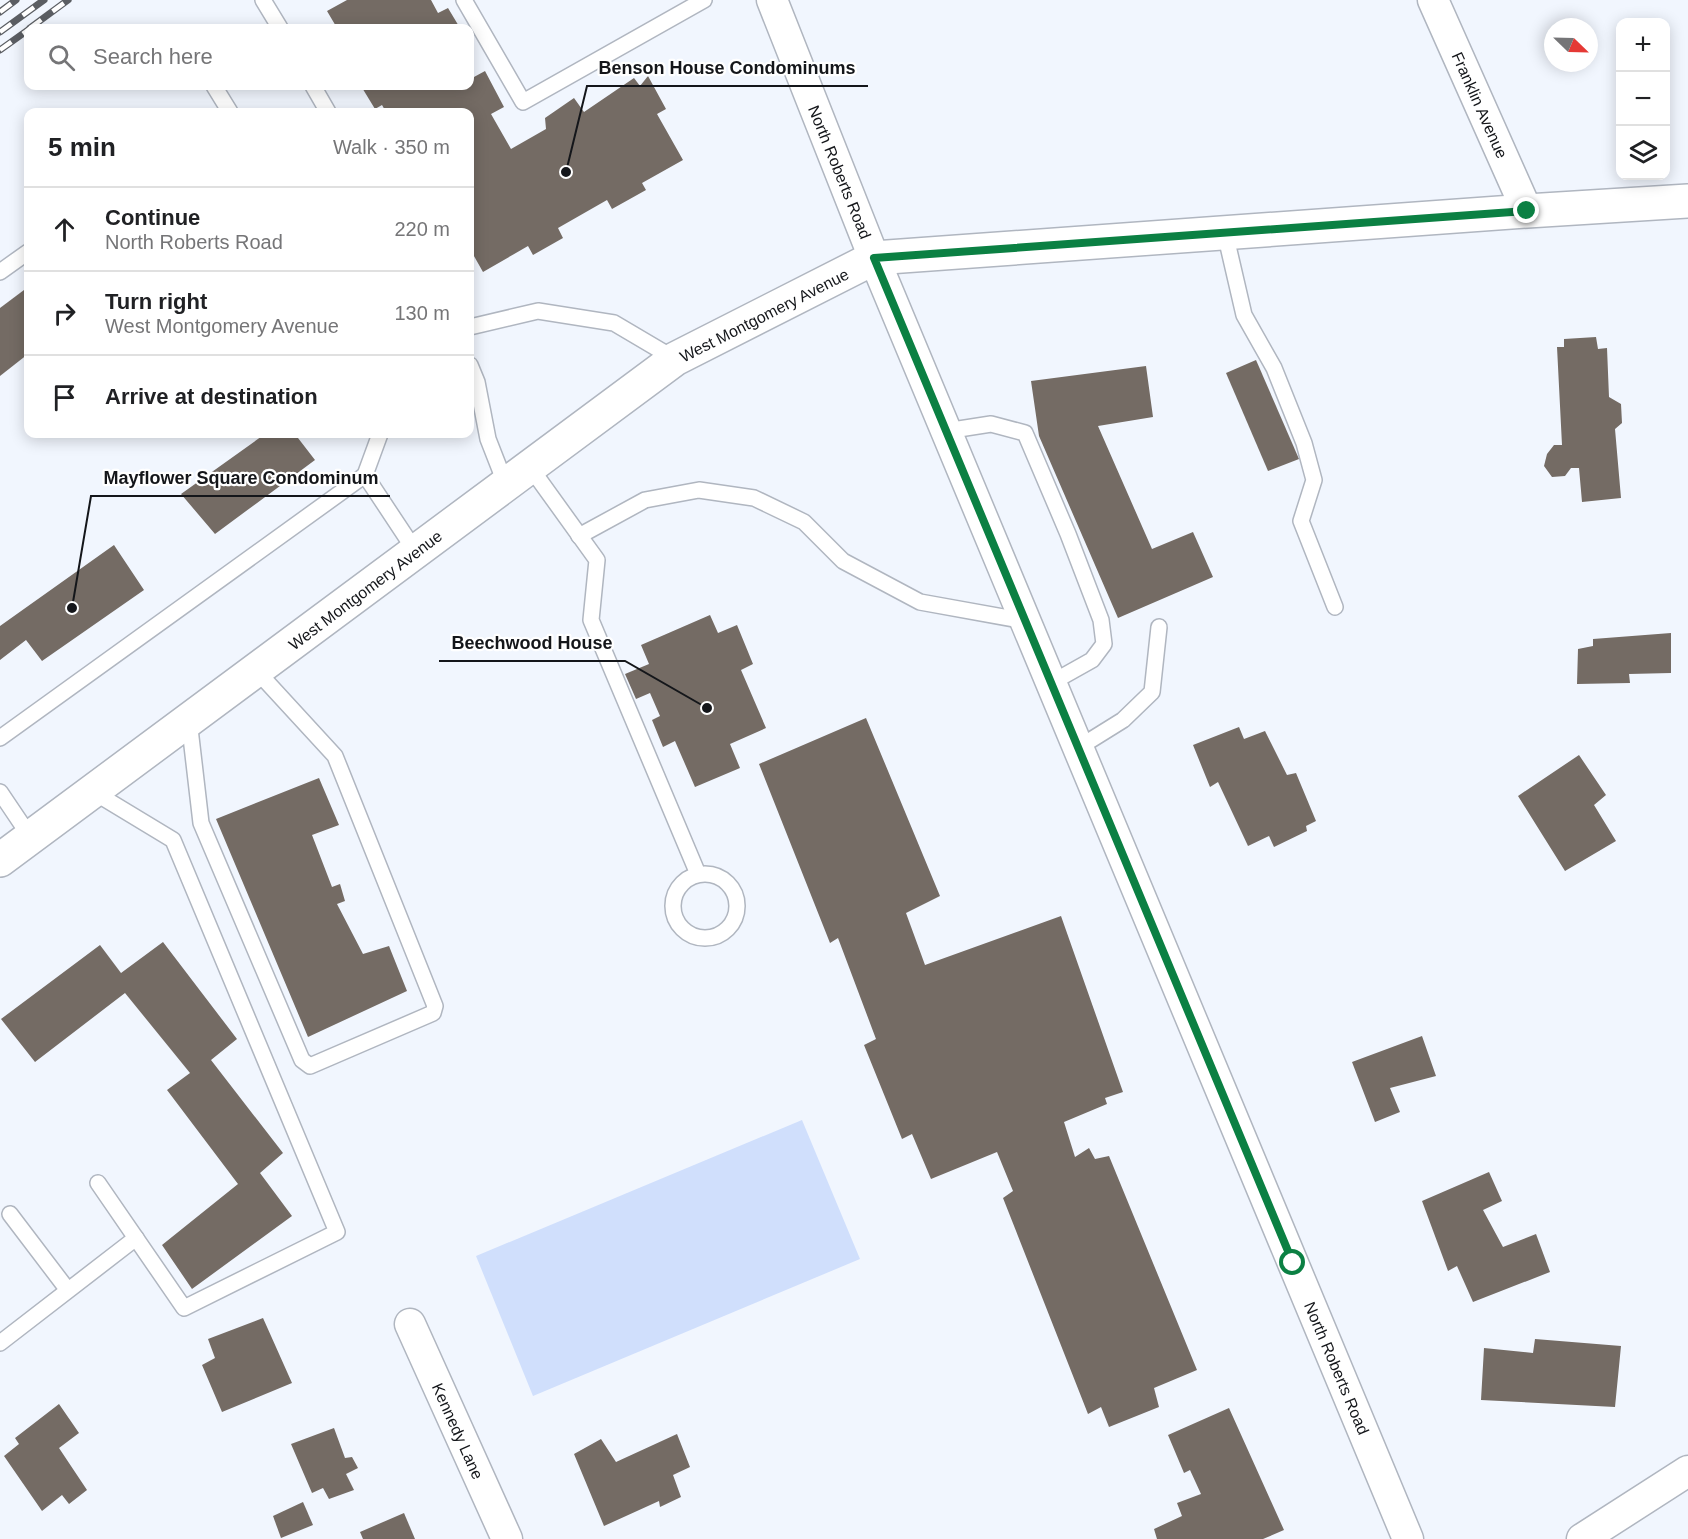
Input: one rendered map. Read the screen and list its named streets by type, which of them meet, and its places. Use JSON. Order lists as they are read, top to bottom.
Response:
{
  "streets": {
    "main road": ["West Montgomery Avenue"],
    "street": ["Franklin Avenue", "North Roberts Road", "Kennedy Lane"]
  },
  "crossings": [
    ["Franklin Avenue", "West Montgomery Avenue"],
    ["North Roberts Road", "West Montgomery Avenue"]
  ],
  "places": ["Benson House Condominums", "Mayflower Square Condominum", "Beechwood House"],
  "north": "bottom right",
  "page": {
    "map_buttons": ["+", "−"],
    "search": "Search here",
    "heading": ["5 min", "Walk · 350 m"],
    "list": [
      ["Continue", "North Roberts Road", "220 m"],
      ["Turn right", "West Montgomery Avenue", "130 m"],
      "Arrive at destination"
    ]
  }
}
